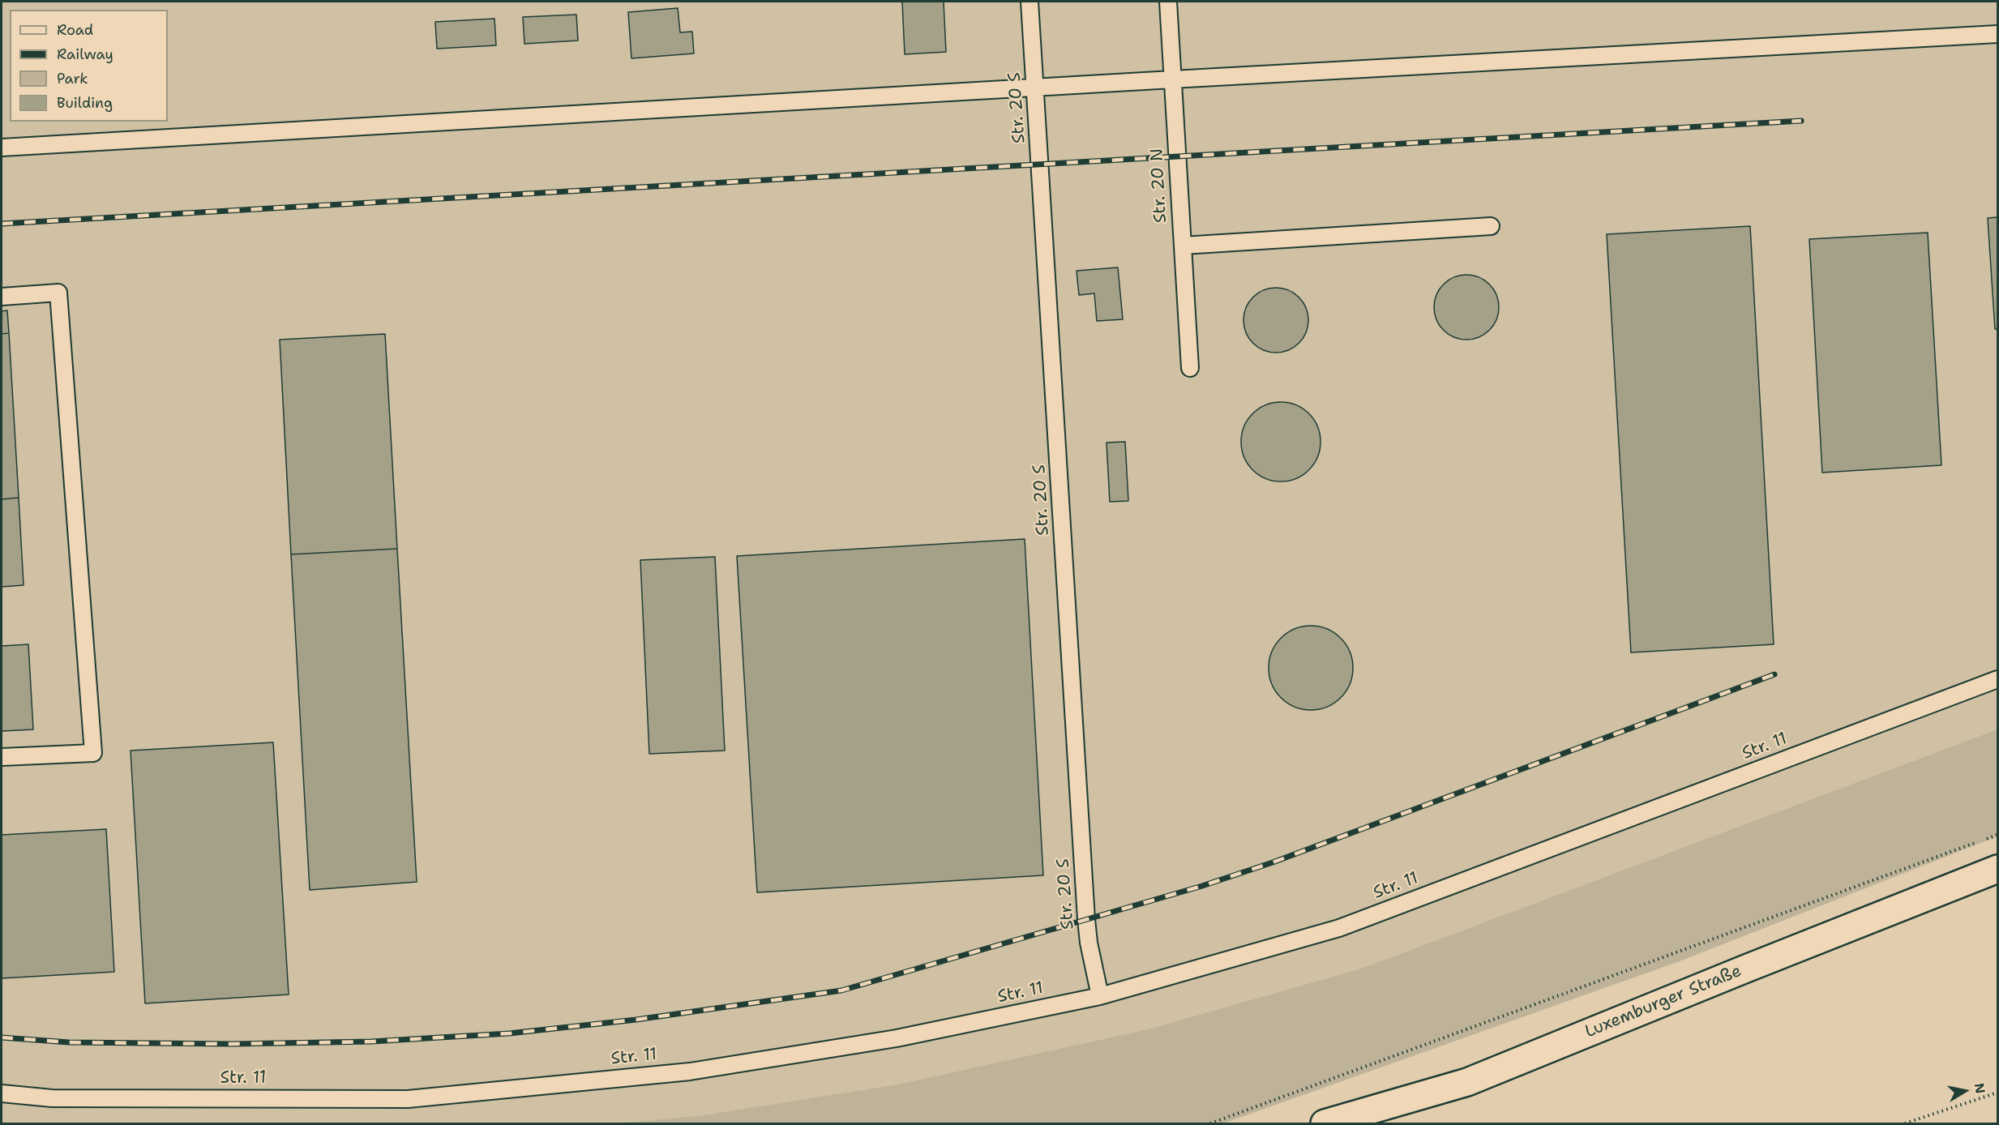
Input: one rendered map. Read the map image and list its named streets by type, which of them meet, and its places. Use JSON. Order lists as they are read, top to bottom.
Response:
{
  "streets": {
    "main road": ["Luxemburger Straße"],
    "lane": ["Str. 20 S", "Str. 20 N", "Str. 11"]
  },
  "crossings": [
    ["Str. 20 S", "Str. 11"]
  ],
  "legend": [
    "Road",
    "Railway",
    "Park",
    "Building"
  ],
  "north": "right"
}
